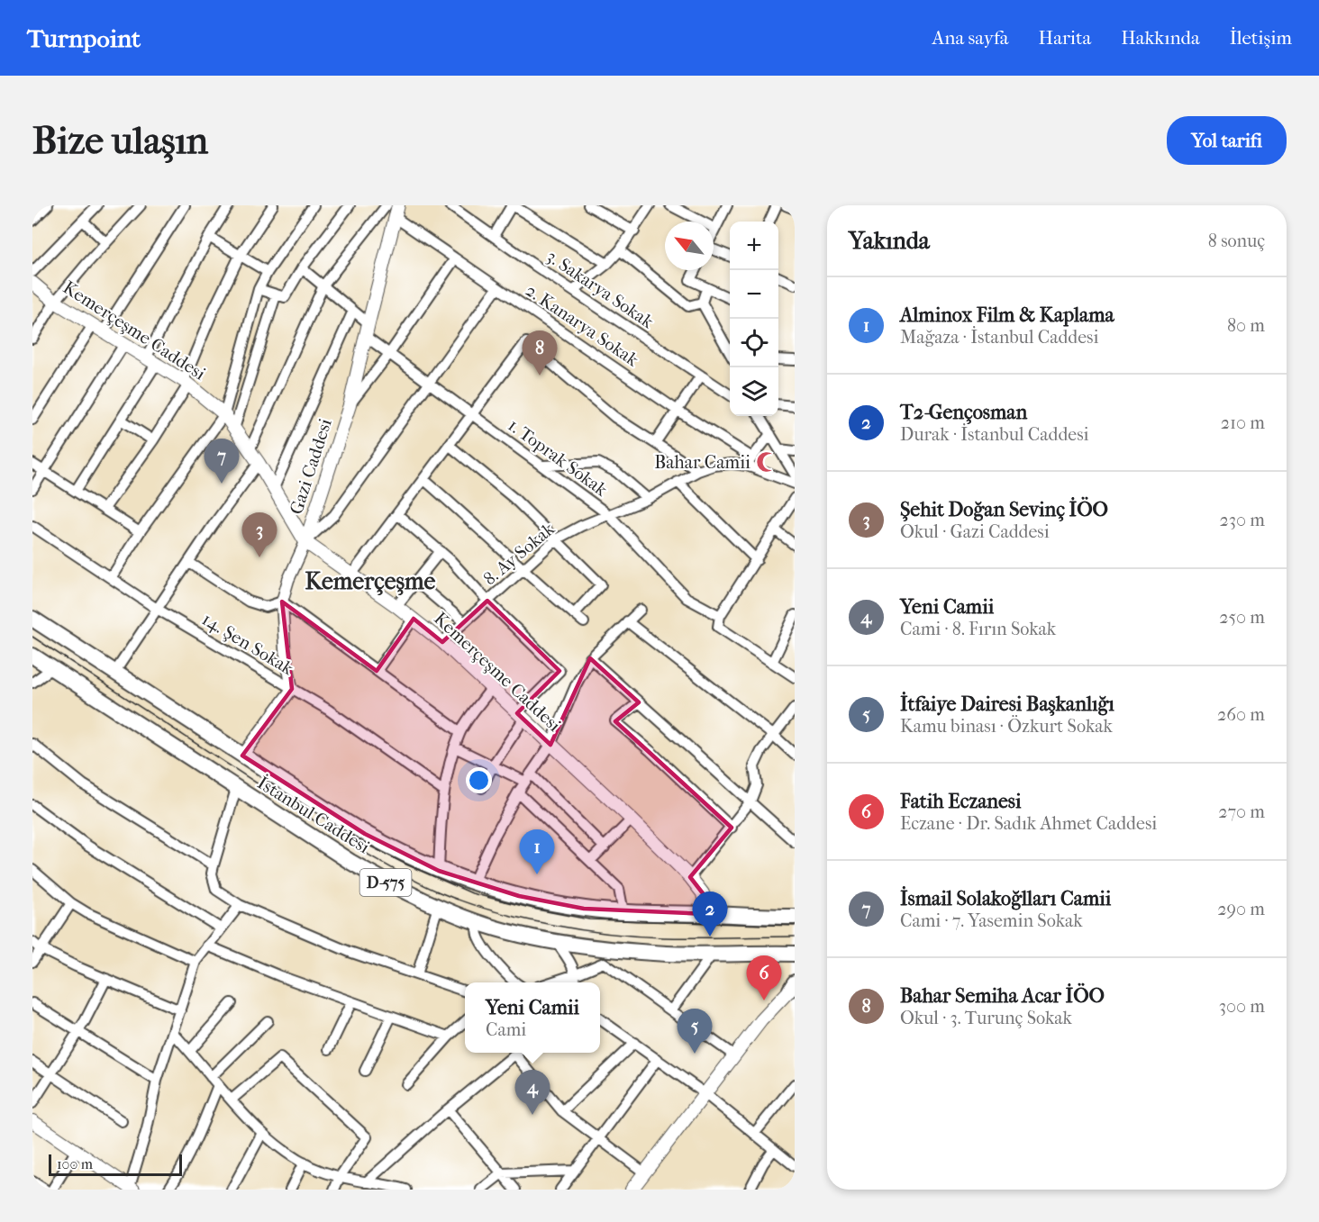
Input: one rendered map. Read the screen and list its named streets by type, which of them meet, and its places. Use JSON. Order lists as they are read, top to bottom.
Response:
{
  "streets": {
    "highway": ["İstanbul Caddesi", "D-575"],
    "main road": ["Kemerçeşme Caddesi", "Gazi Caddesi"],
    "street": [
      "3. Sakarya Sokak",
      "2. Kanarya Sokak",
      "1. Toprak Sokak",
      "8. Ay Sokak",
      "14. Şen Sokak"
    ]
  },
  "crossings": [
    ["2. Kanarya Sokak", "Gazi Caddesi"],
    ["2. Kanarya Sokak", "8. Ay Sokak"],
    ["Kemerçeşme Caddesi", "Gazi Caddesi"],
    ["Kemerçeşme Caddesi", "8. Ay Sokak"],
    ["Kemerçeşme Caddesi", "İstanbul Caddesi"],
    ["1. Toprak Sokak", "Gazi Caddesi"],
    ["1. Toprak Sokak", "8. Ay Sokak"],
    ["Gazi Caddesi", "14. Şen Sokak"]
  ],
  "districts": ["Kemerçeşme"],
  "places": {
    "mosque": ["Bahar Camii"]
  },
  "scale_bar": "100 m",
  "north": "top left",
  "page": {
    "header": "Turnpoint",
    "nav": [
      "Ana sayfa",
      "Harita",
      "Hakkında",
      "İletişim"
    ],
    "buttons": "Yol tarifi",
    "title": "Bize ulaşın",
    "heading": ["Yakında", "8 sonuç"],
    "map_buttons": ["+", "−"],
    "list": [
      {
        "mark": "1",
        "name": "Alminox Film & Kaplama",
        "note": "Mağaza · İstanbul Caddesi",
        "value": "80 m"
      },
      {
        "mark": "2",
        "name": "T2-Gençosman",
        "note": "Durak · İstanbul Caddesi",
        "value": "210 m"
      },
      {
        "mark": "3",
        "name": "Şehit Doğan Sevinç İÖO",
        "note": "Okul · Gazi Caddesi",
        "value": "230 m"
      },
      {
        "mark": "4",
        "name": "Yeni Camii",
        "note": "Cami · 8. Fırın Sokak",
        "value": "250 m"
      },
      {
        "mark": "5",
        "name": "İtfaiye Dairesi Başkanlığı",
        "note": "Kamu binası · Özkurt Sokak",
        "value": "260 m"
      },
      {
        "mark": "6",
        "name": "Fatih Eczanesi",
        "note": "Eczane · Dr. Sadık Ahmet Caddesi",
        "value": "270 m"
      },
      {
        "mark": "7",
        "name": "İsmail Solakoğlları Camii",
        "note": "Cami · 7. Yasemin Sokak",
        "value": "290 m"
      },
      {
        "mark": "8",
        "name": "Bahar Semiha Acar İÖO",
        "note": "Okul · 3. Turunç Sokak",
        "value": "300 m"
      }
    ],
    "pins": [
      "8",
      "7",
      "3",
      "1",
      "2",
      "6",
      "5",
      "4"
    ],
    "popup": ["Yeni Camii", "Cami"],
    "scale": "100 m"
  }
}
